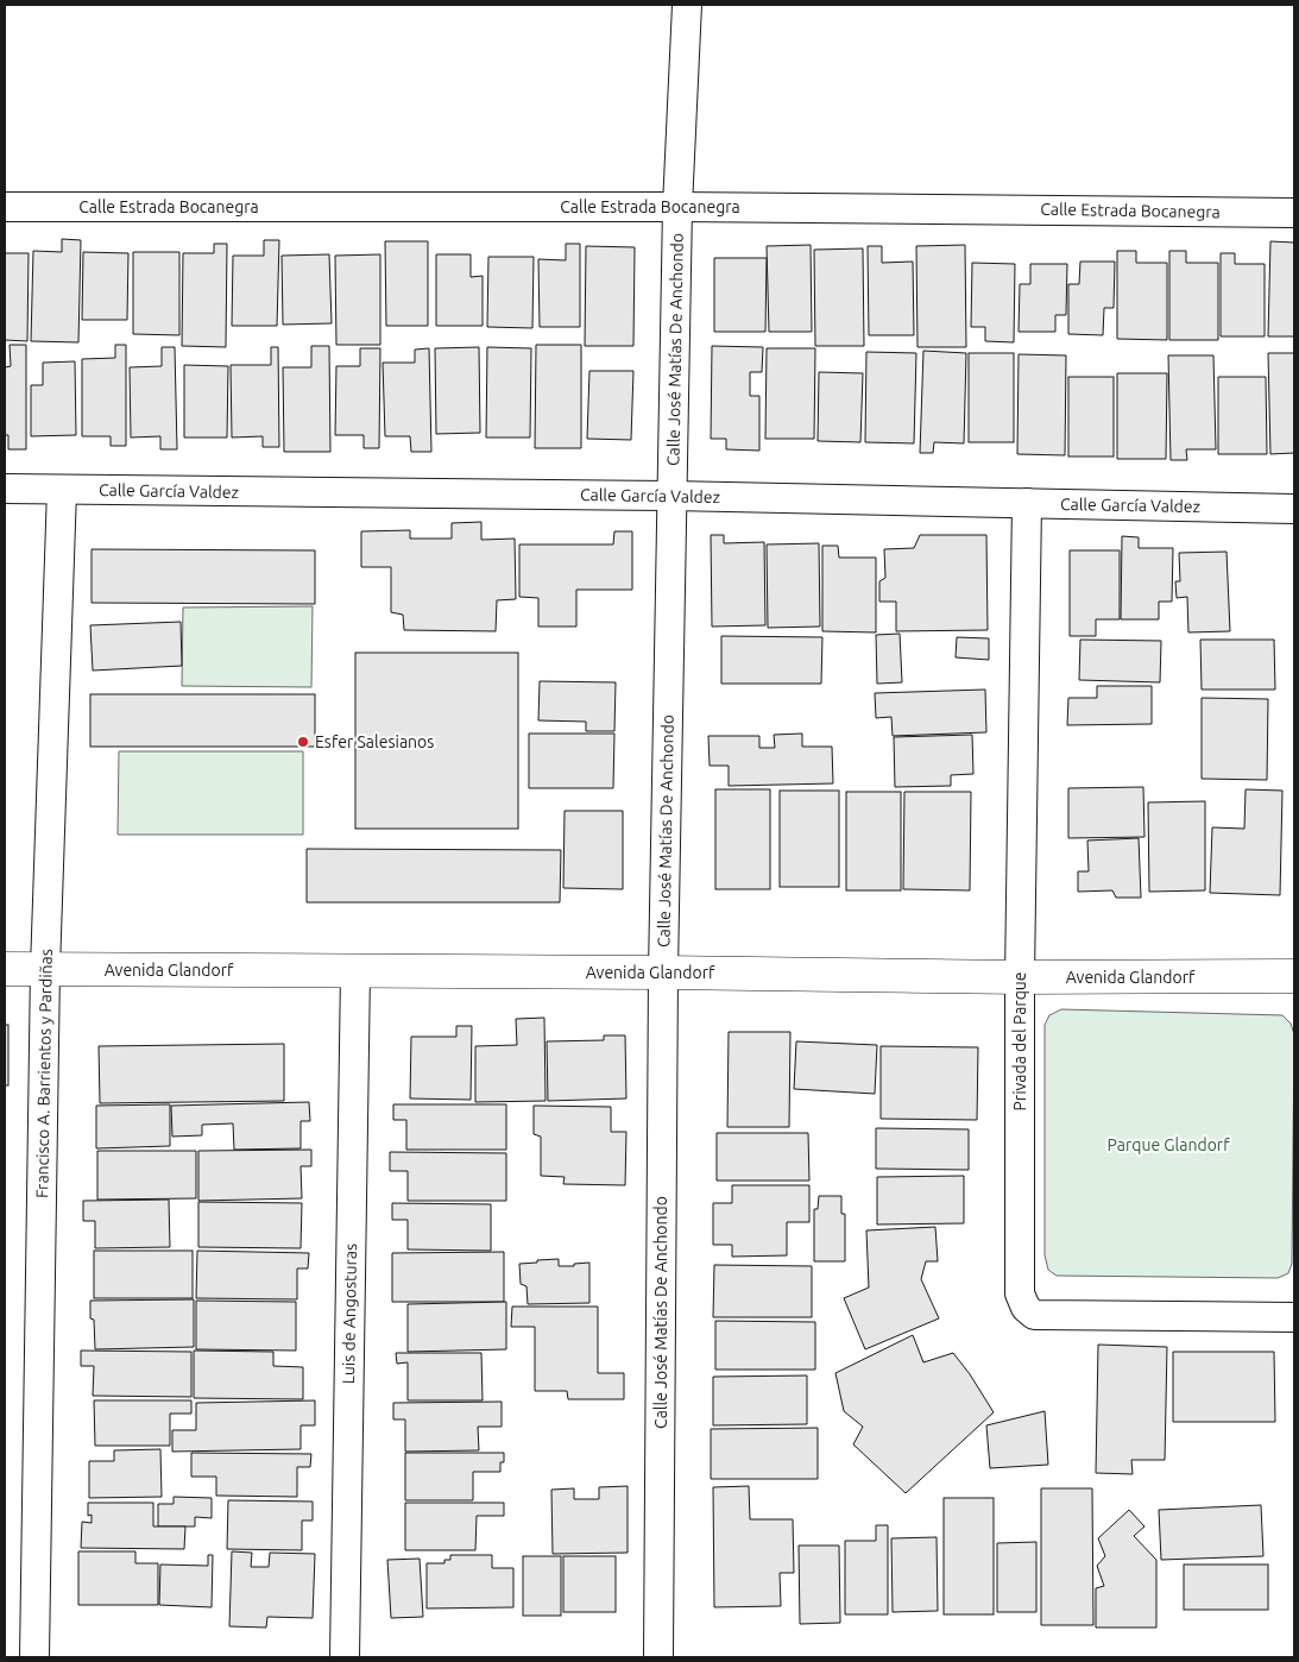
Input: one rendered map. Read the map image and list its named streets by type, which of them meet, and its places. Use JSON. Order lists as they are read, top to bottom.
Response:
{
  "streets": {
    "main road": ["Avenida Glandorf"],
    "street": [
      "Calle Estrada Bocanegra",
      "Calle José Matías De Anchondo",
      "Calle García Valdez",
      "Privada del Parque",
      "Francisco A. Barrientos y Pardiñas",
      "Luis de Angosturas"
    ]
  },
  "crossings": [
    ["Calle Estrada Bocanegra", "Calle José Matías De Anchondo"],
    ["Calle José Matías De Anchondo", "Calle García Valdez"],
    ["Calle José Matías De Anchondo", "Avenida Glandorf"],
    ["Calle García Valdez", "Privada del Parque"],
    ["Calle García Valdez", "Francisco A. Barrientos y Pardiñas"],
    ["Avenida Glandorf", "Privada del Parque"],
    ["Avenida Glandorf", "Francisco A. Barrientos y Pardiñas"],
    ["Avenida Glandorf", "Luis de Angosturas"]
  ],
  "parks": ["Parque Glandorf"],
  "places": ["Esfer Salesianos"]
}
